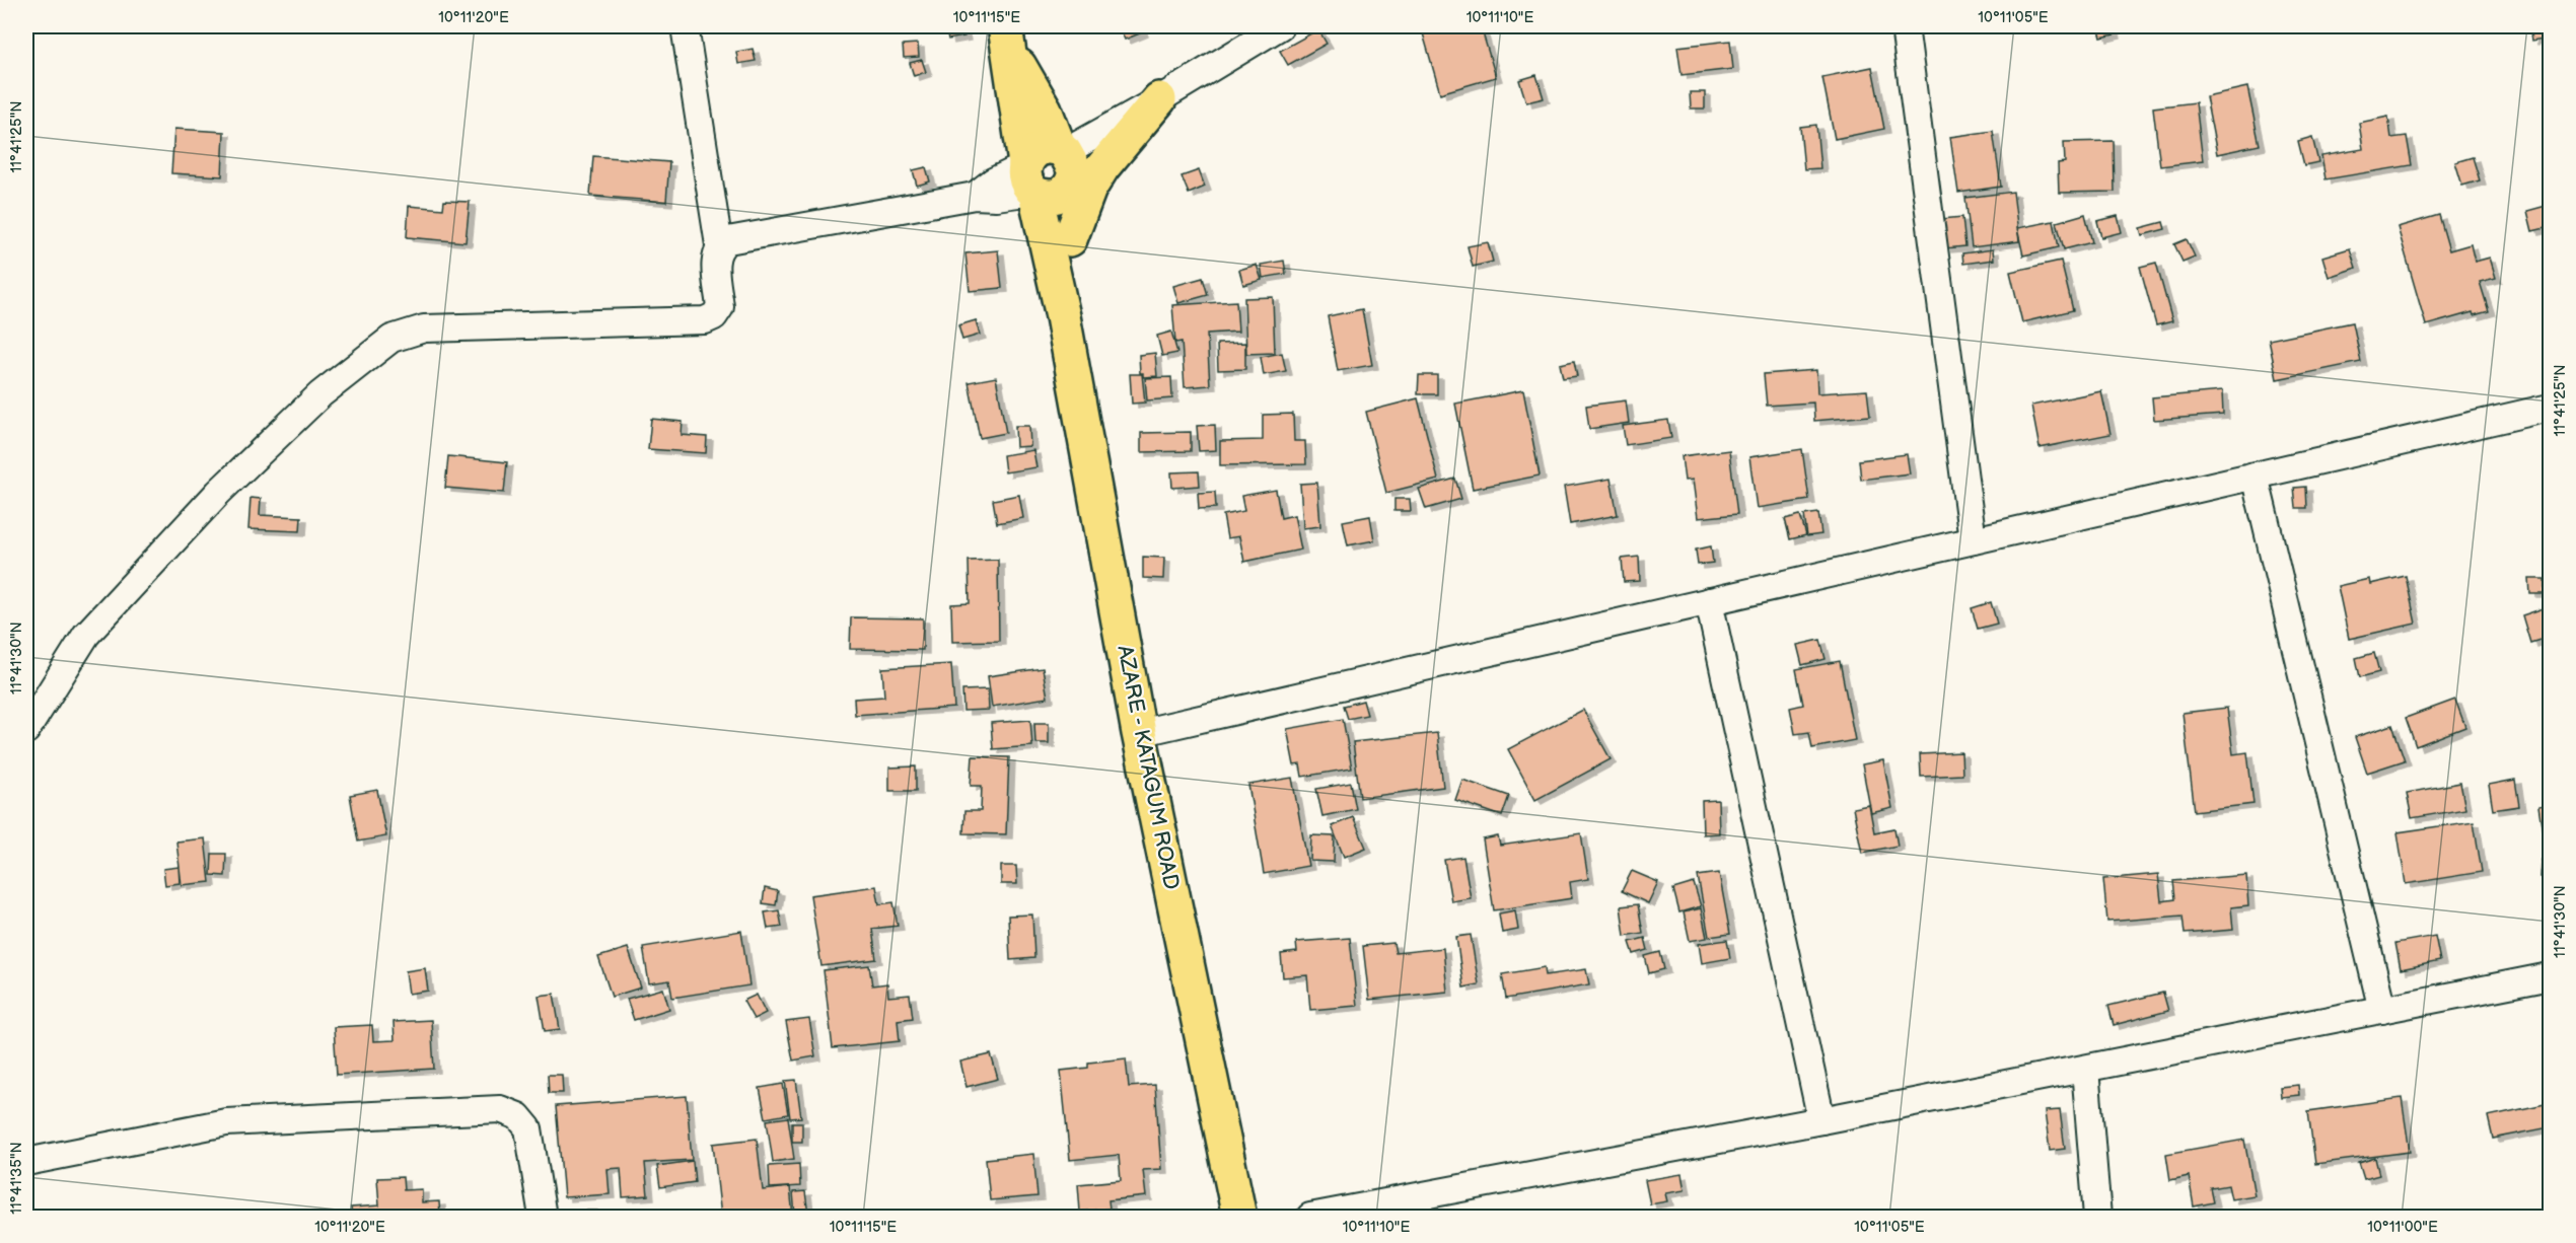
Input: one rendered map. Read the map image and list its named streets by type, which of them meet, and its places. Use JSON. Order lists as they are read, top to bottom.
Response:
{
  "streets": {
    "main road": ["AZARE - KATAGUM ROAD"]
  },
  "coordinates": [
    "10°11'20\"E",
    "10°11'15\"E",
    "10°11'10\"E",
    "10°11'05\"E",
    "11°41'25\"N",
    "11°41'30\"N",
    "11°41'35\"N",
    "10°11'00\"E"
  ]
}
